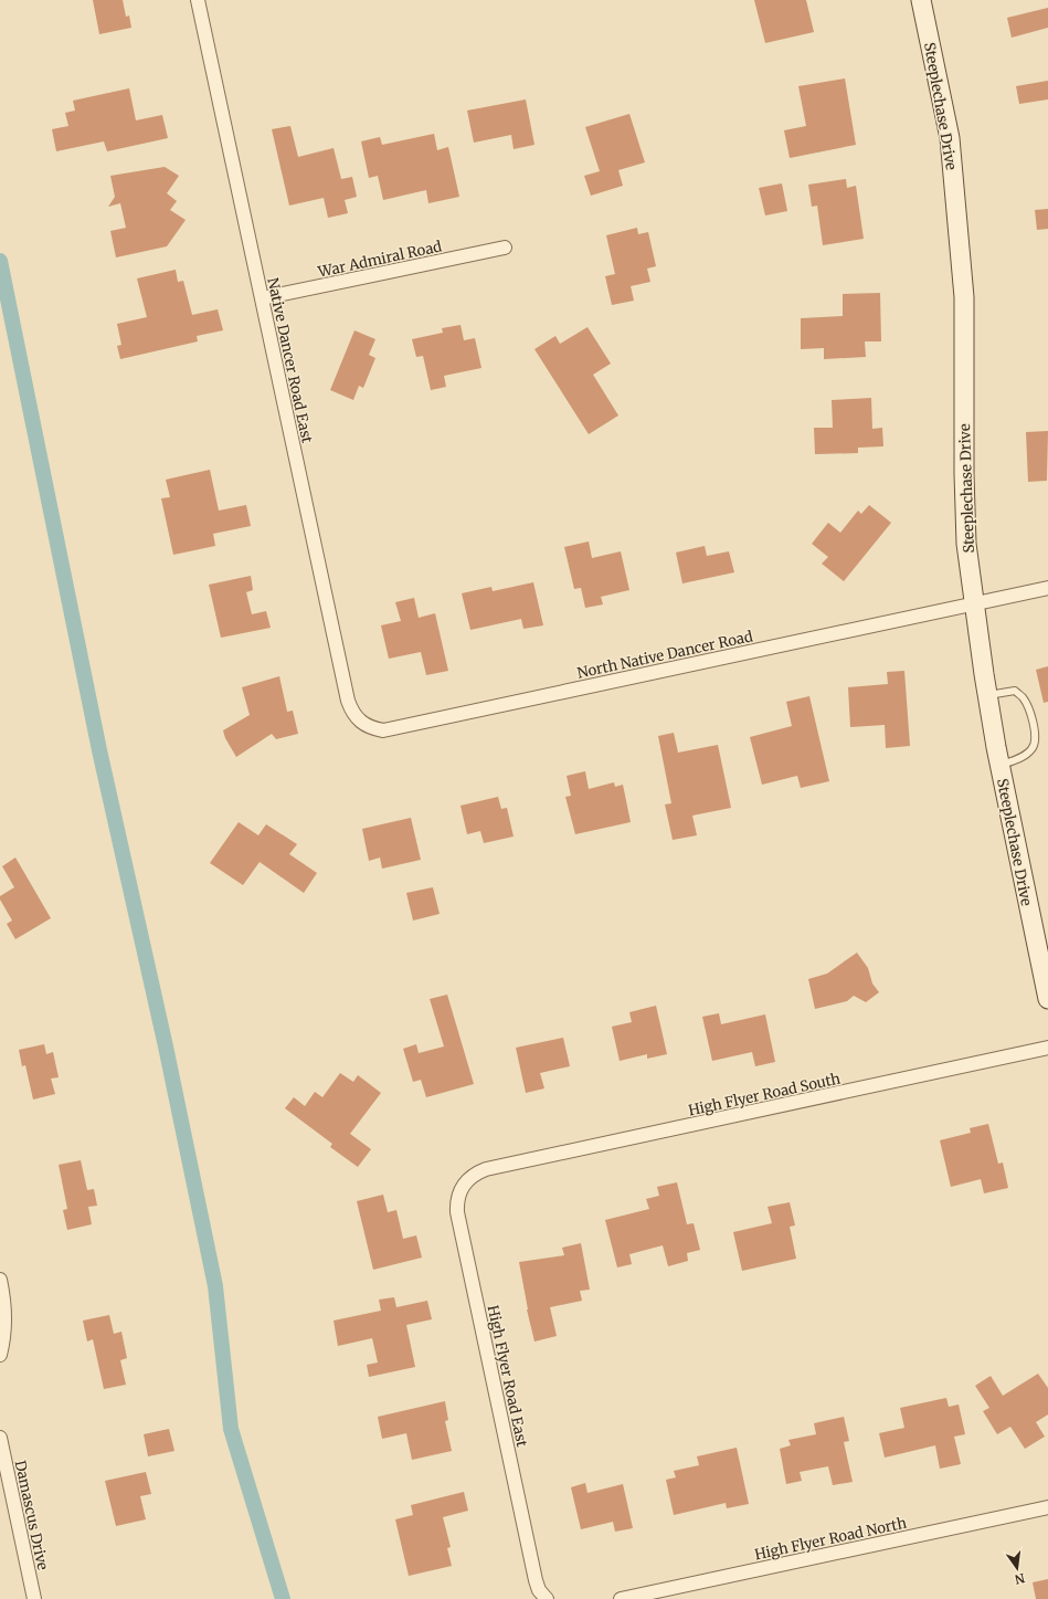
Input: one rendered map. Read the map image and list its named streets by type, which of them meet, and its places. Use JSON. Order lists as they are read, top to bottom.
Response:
{
  "streets": {
    "street": [
      "Steeplechase Drive",
      "War Admiral Road",
      "Native Dancer Road East",
      "North Native Dancer Road",
      "High Flyer Road South",
      "High Flyer Road East",
      "Damascus Drive",
      "High Flyer Road North"
    ]
  },
  "crossings": [
    ["Steeplechase Drive", "North Native Dancer Road"],
    ["War Admiral Road", "Native Dancer Road East"],
    ["Native Dancer Road East", "North Native Dancer Road"],
    ["High Flyer Road South", "High Flyer Road East"]
  ],
  "north": "bottom"
}
